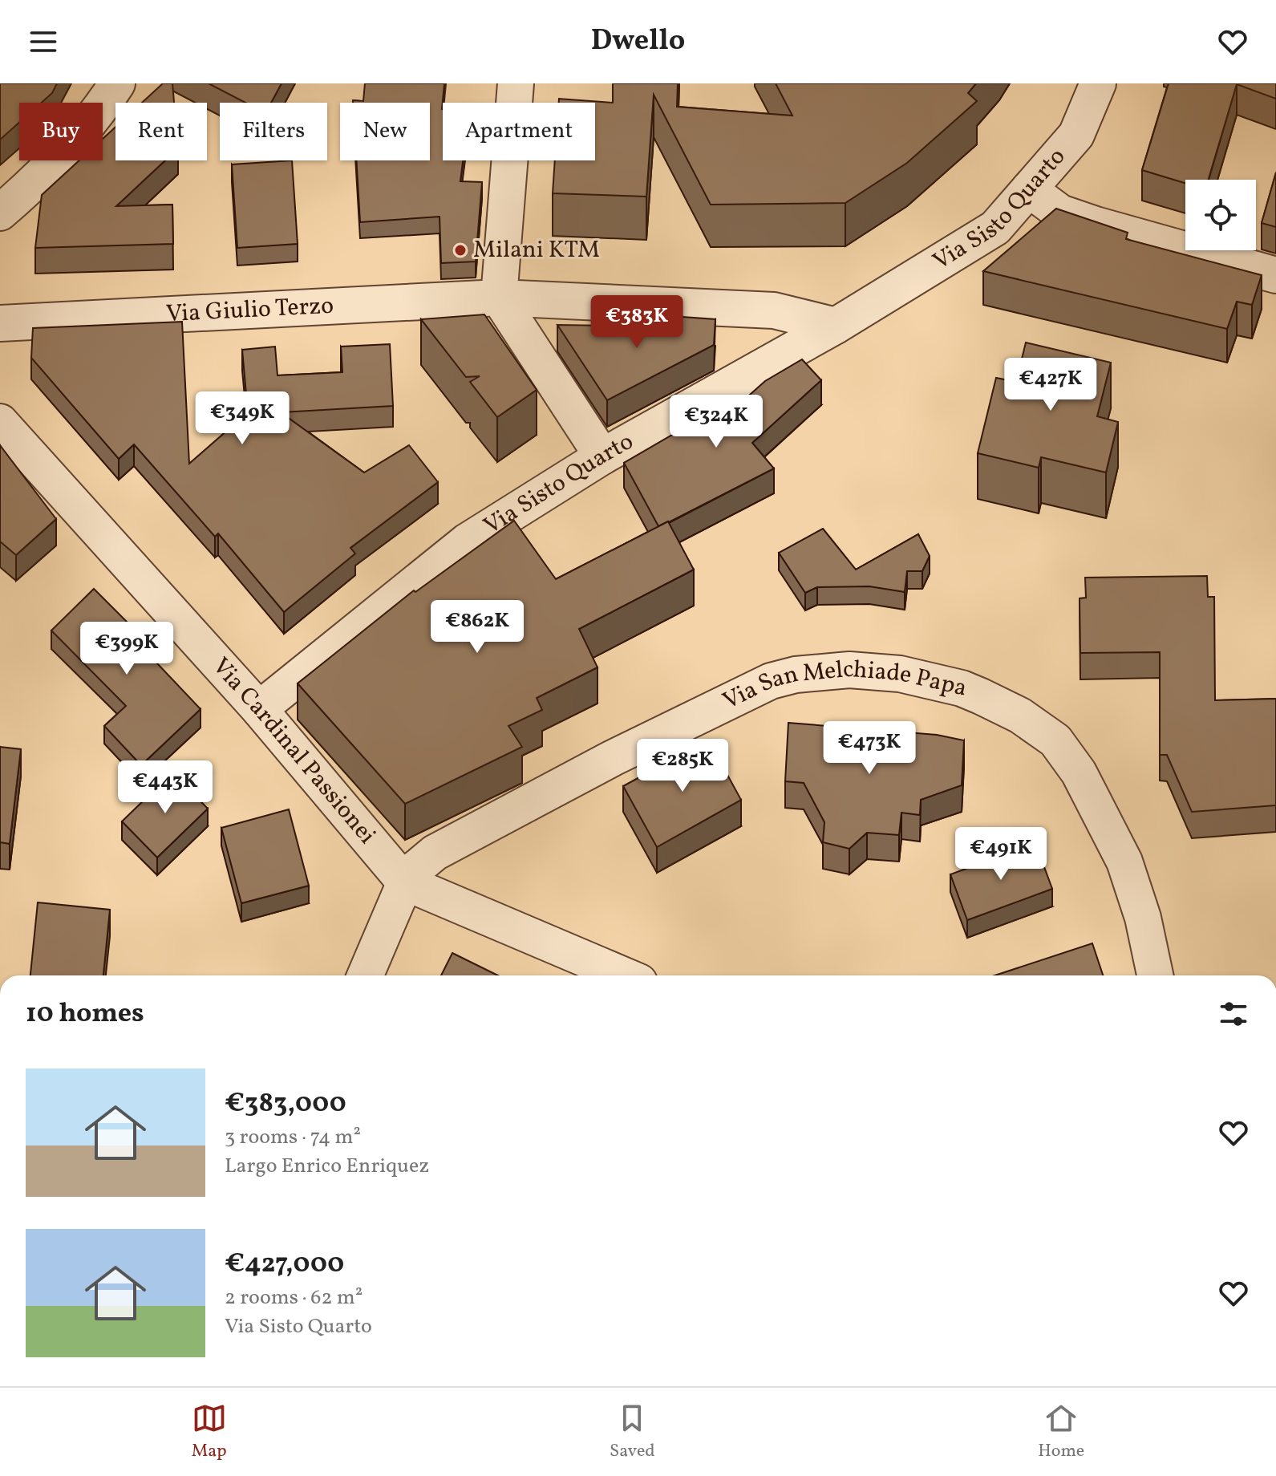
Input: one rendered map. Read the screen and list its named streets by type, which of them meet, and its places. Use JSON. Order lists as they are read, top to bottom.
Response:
{
  "streets": {
    "street": [
      "Via Sisto Quarto",
      "Via Giulio Terzo",
      "Via San Melchiade Papa",
      "Via Cardinal Passionei"
    ]
  },
  "crossings": [
    ["Via Sisto Quarto", "Via Giulio Terzo"],
    ["Via Sisto Quarto", "Via Cardinal Passionei"],
    ["Via San Melchiade Papa", "Via Cardinal Passionei"]
  ],
  "places": ["Milani KTM"],
  "page": {
    "header": "Dwello",
    "chip": [
      "Buy",
      "Rent",
      "Filters",
      "New",
      "Apartment"
    ],
    "price": [
      "€383K",
      "€427K",
      "€349K",
      "€324K",
      "€862K",
      "€399K",
      "€473K",
      "€285K",
      "€443K",
      "€491K"
    ],
    "heading": "10 homes",
    "list": [
      {
        "name": "€383,000",
        "note": "3 rooms · 74 m² · Largo Enrico Enriquez"
      },
      {
        "name": "€427,000",
        "note": "2 rooms · 62 m² · Via Sisto Quarto"
      }
    ],
    "tabs": ["Map", "Saved", "Home"]
  }
}
